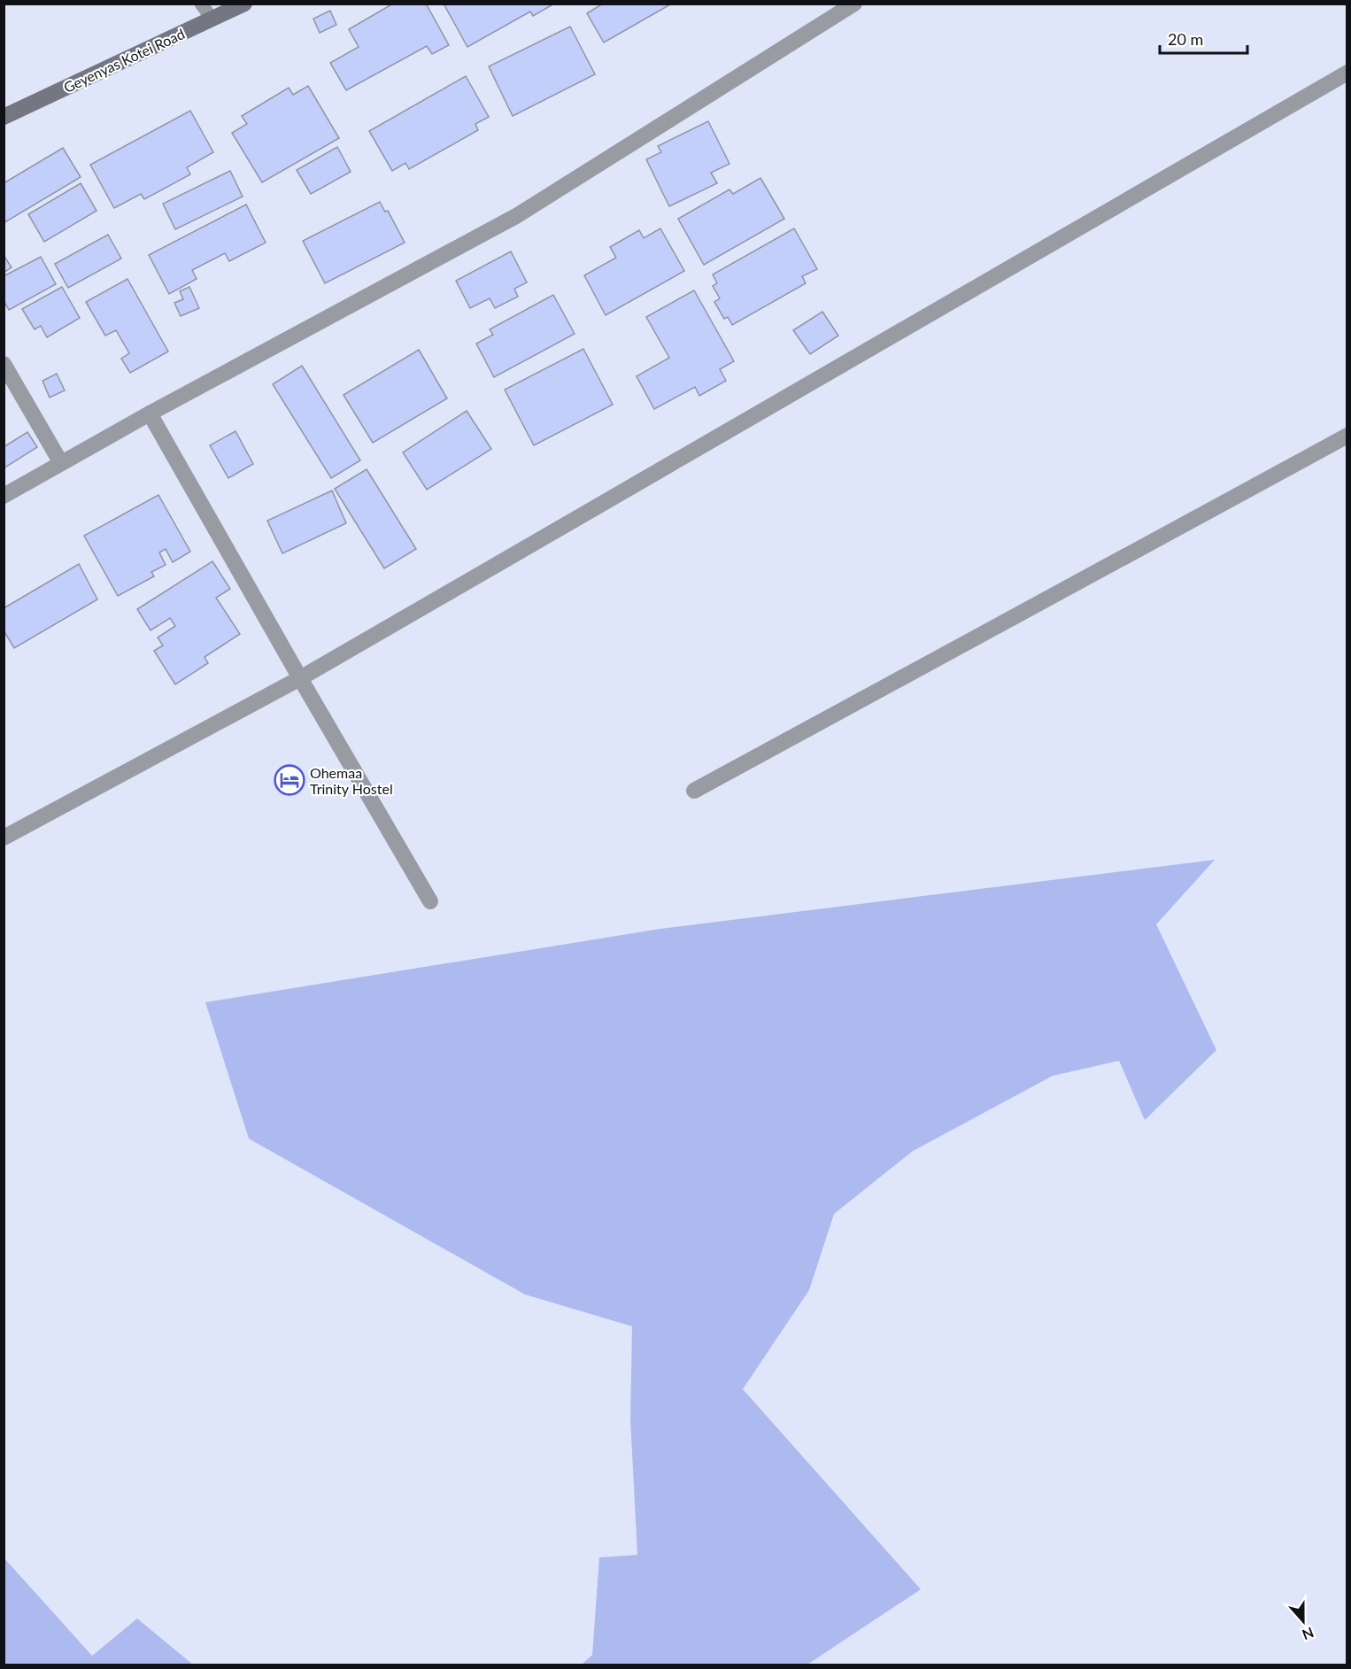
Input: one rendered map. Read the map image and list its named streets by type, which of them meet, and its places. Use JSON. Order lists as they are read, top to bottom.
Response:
{
  "streets": {
    "street": ["Geyenyas Kotei Road"]
  },
  "places": {
    "hotel": ["Ohemaa Trinity Hostel"]
  },
  "scale_bar": "20 m",
  "north": "bottom"
}
